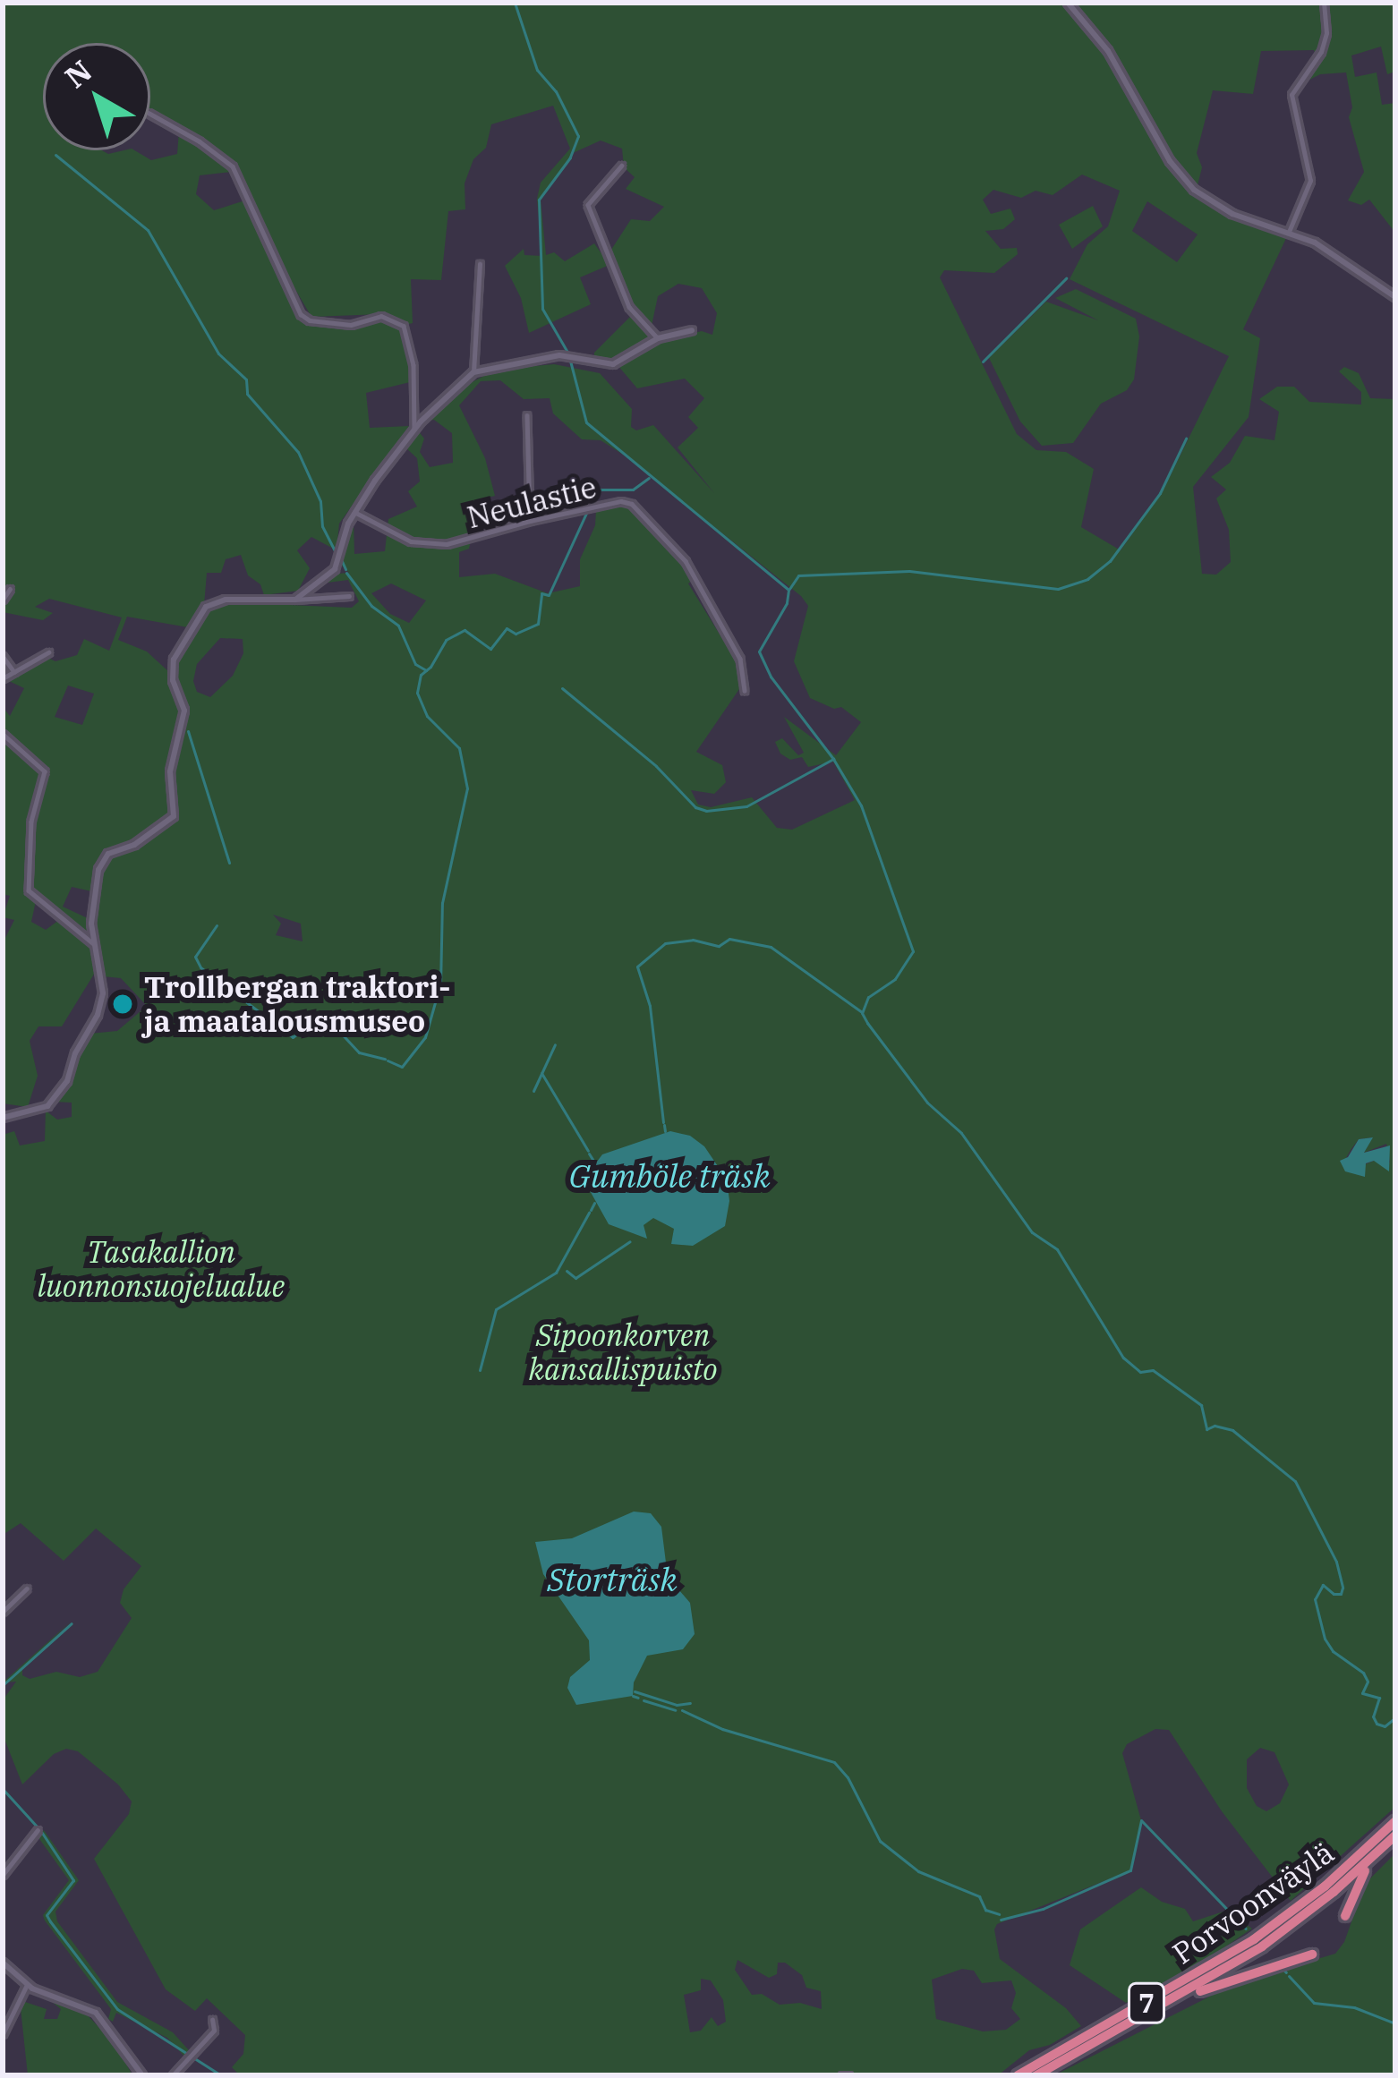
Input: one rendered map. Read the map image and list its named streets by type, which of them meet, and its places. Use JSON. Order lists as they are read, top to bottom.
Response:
{
  "streets": {
    "highway": ["Porvoonväylä", "7"],
    "street": ["Neulastie"]
  },
  "water": ["Gumböle träsk", "Storträsk"],
  "parks": ["Tasakallion luonnonsuojelualue", "Sipoonkorven kansallispuisto"],
  "places": ["Trollbergan traktori- ja maatalousmuseo"],
  "north": "top left"
}
